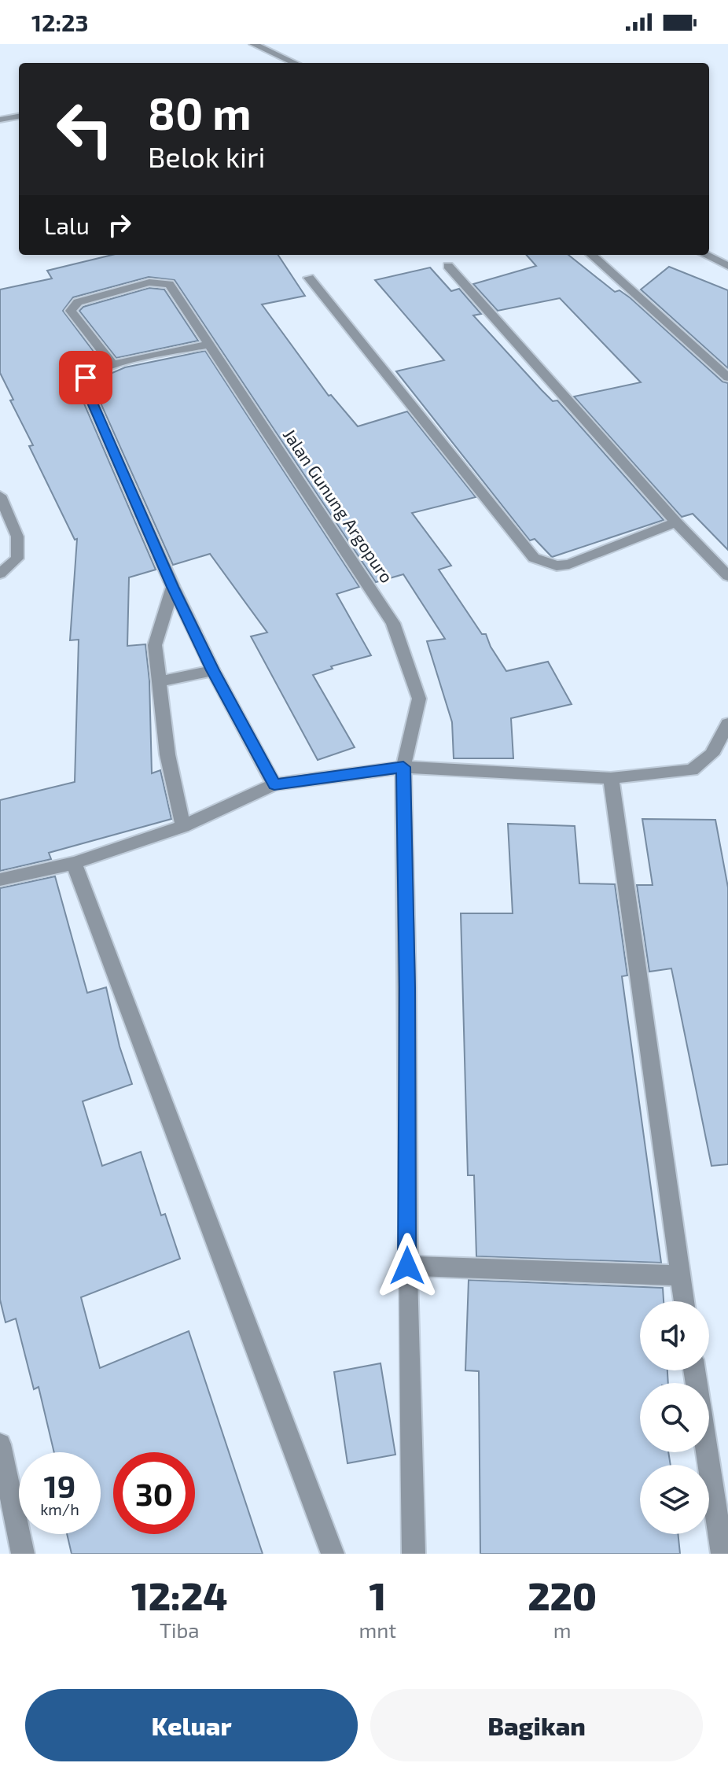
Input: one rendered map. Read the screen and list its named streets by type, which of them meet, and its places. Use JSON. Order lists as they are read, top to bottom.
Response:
{
  "streets": {
    "street": ["Jalan Gunung Argopuro"]
  },
  "page": {
    "status": "12:23",
    "turn": ["80 m", "Belok kiri"],
    "then": "Lalu",
    "speed": "19 km/h",
    "limit": "30",
    "eta": [
      "12:24",
      "Tiba",
      "1",
      "mnt",
      "220",
      "m"
    ],
    "buttons": ["Keluar", "Bagikan"]
  }
}
